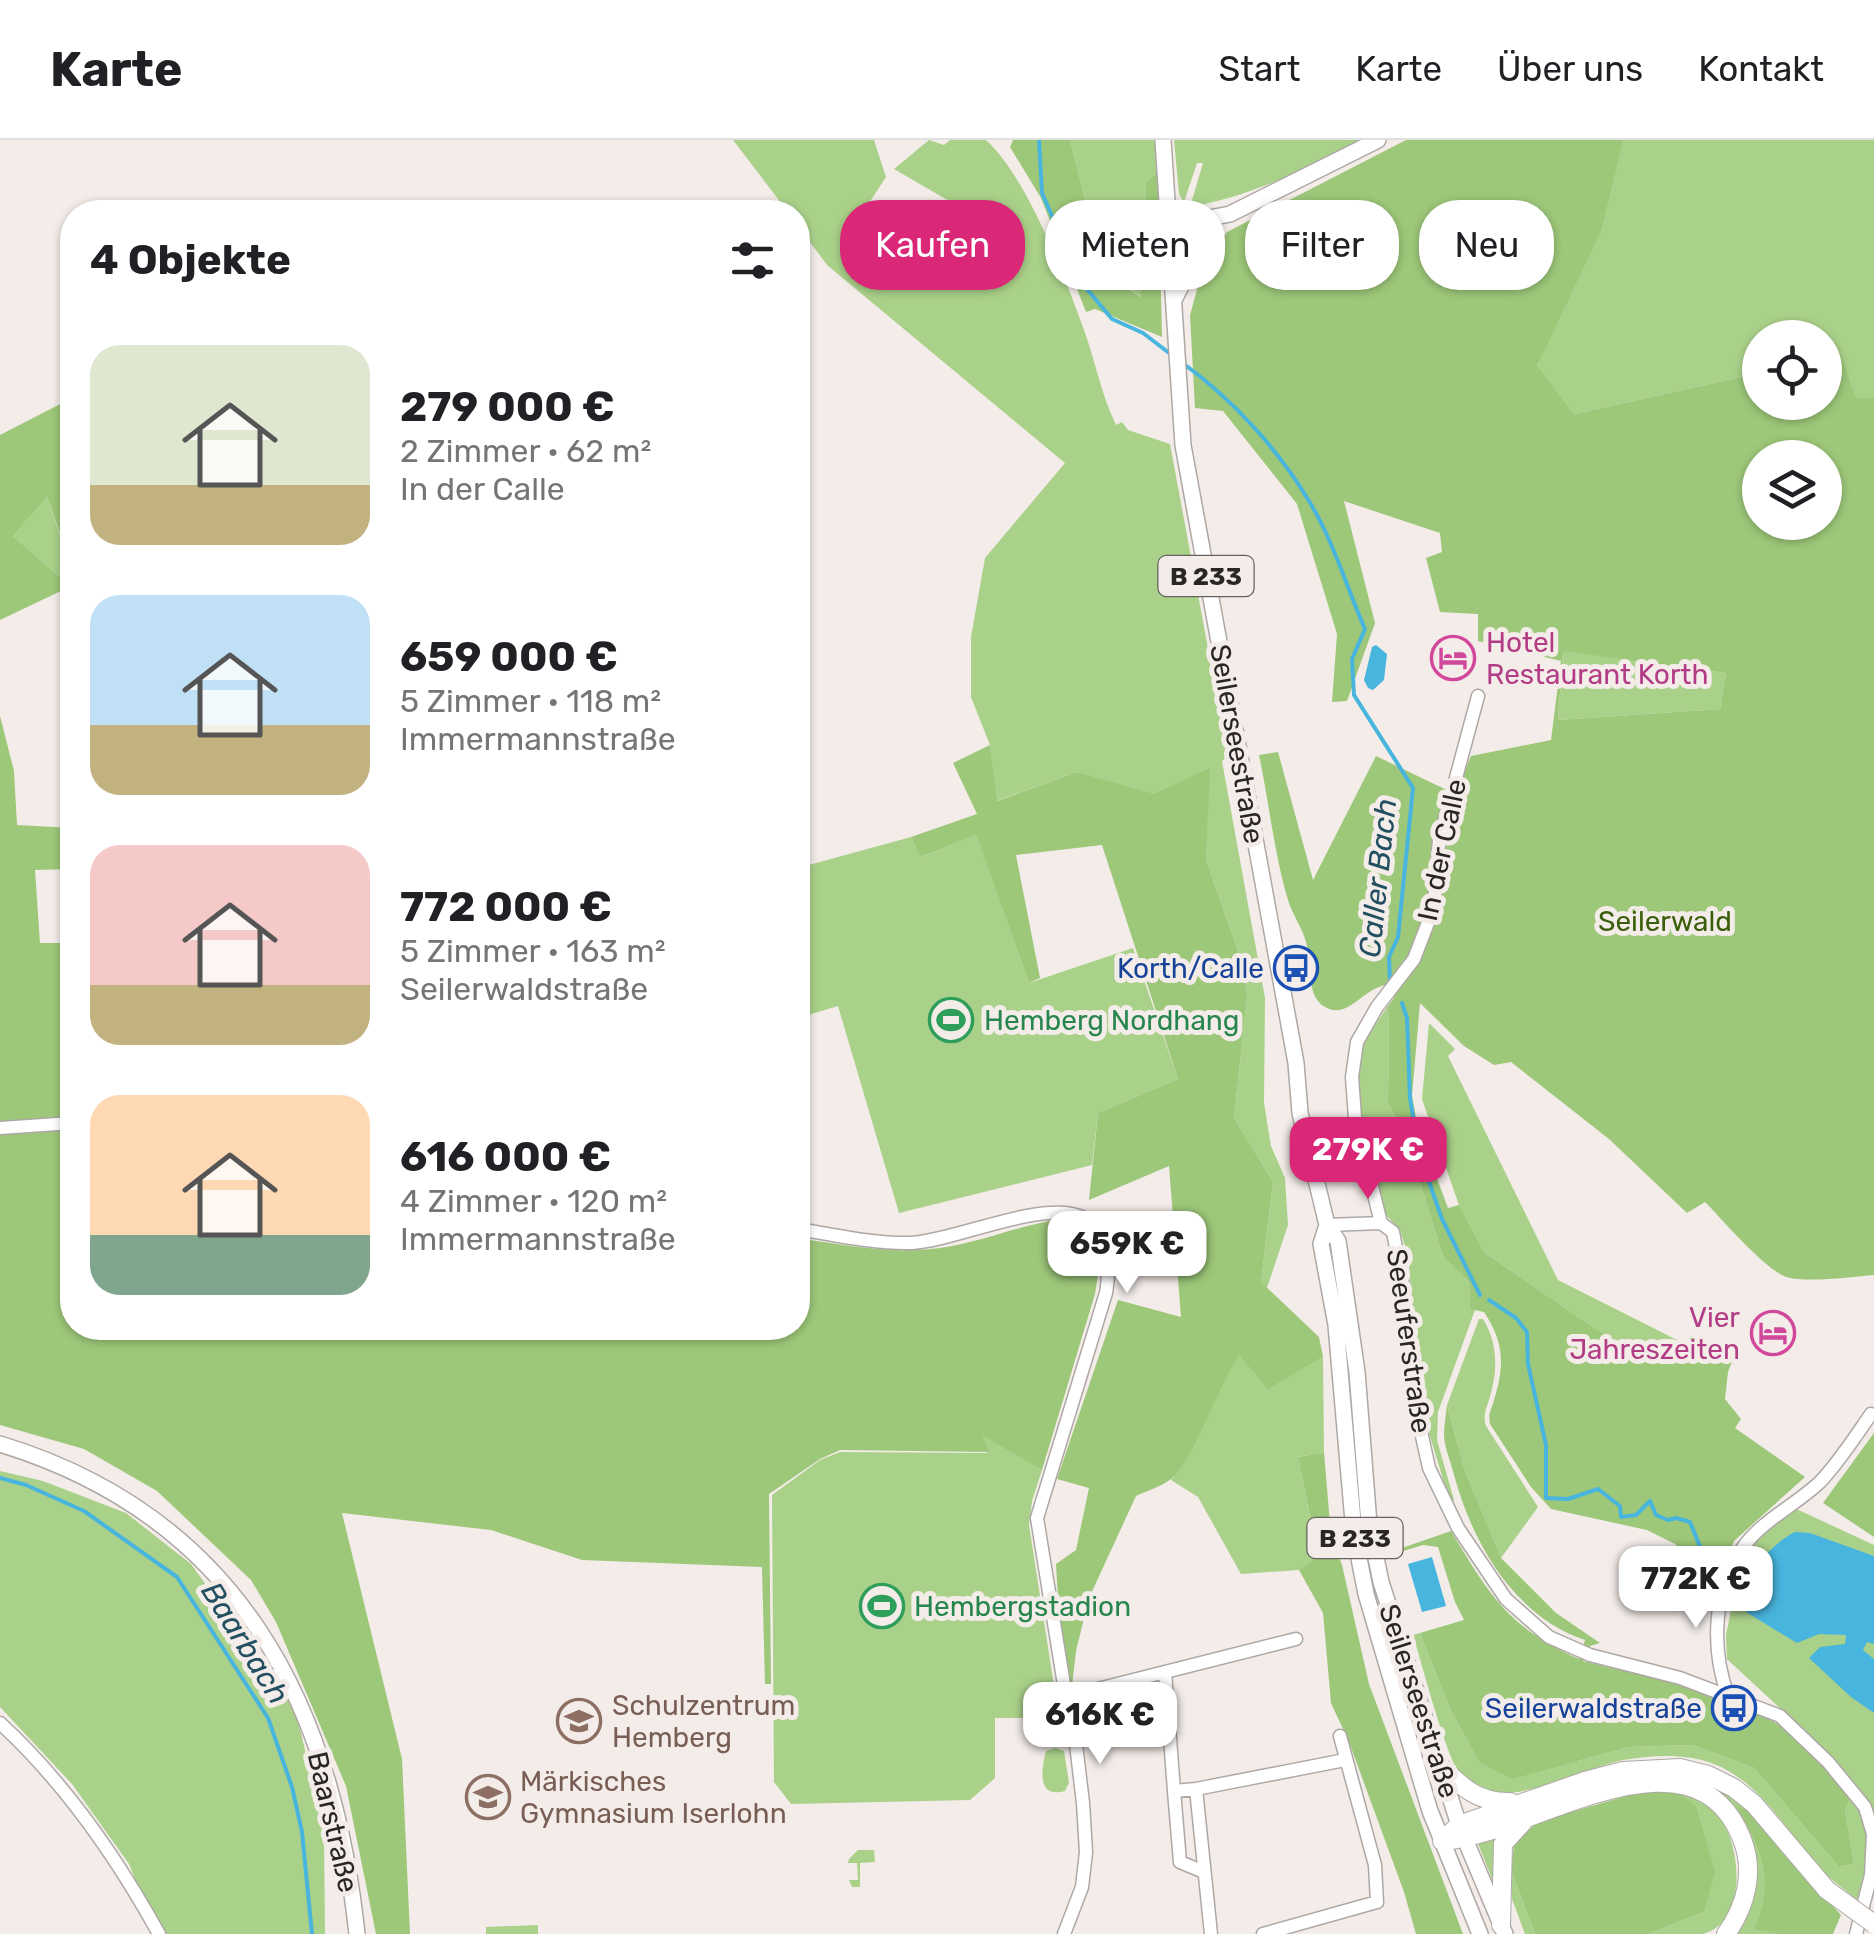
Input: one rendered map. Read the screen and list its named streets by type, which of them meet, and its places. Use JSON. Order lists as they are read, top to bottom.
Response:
{
  "streets": {
    "main road": ["B 233", "Seilerseestraße", "Baarstraße"],
    "street": ["In der Calle", "Seeuferstraße"]
  },
  "crossings": [
    ["Seilerseestraße", "Seeuferstraße"],
    ["In der Calle", "Seeuferstraße"]
  ],
  "water": ["Caller Bach", "Baarbach"],
  "parks": ["Seilerwald"],
  "places": {
    "hotel": ["Hotel Restaurant Korth", "Vier Jahreszeiten"],
    "bus stop": ["Korth/Calle", "Seilerwaldstraße"],
    "sports": ["Hemberg Nordhang", "Hembergstadion"],
    "school or university": ["Schulzentrum Hemberg", "Märkisches Gymnasium Iserlohn"]
  },
  "page": {
    "header": "Karte",
    "nav": [
      "Start",
      "Karte",
      "Über uns",
      "Kontakt"
    ],
    "chip": [
      "Kaufen",
      "Mieten",
      "Filter",
      "Neu"
    ],
    "heading": "4 Objekte",
    "list": [
      {
        "name": "279 000 €",
        "note": "2 Zimmer · 62 m² · In der Calle"
      },
      {
        "name": "659 000 €",
        "note": "5 Zimmer · 118 m² · Immermannstraße"
      },
      {
        "name": "772 000 €",
        "note": "5 Zimmer · 163 m² · Seilerwaldstraße"
      },
      {
        "name": "616 000 €",
        "note": "4 Zimmer · 120 m² · Immermannstraße"
      }
    ],
    "price": [
      "279K €",
      "659K €",
      "772K €",
      "616K €"
    ]
  }
}
